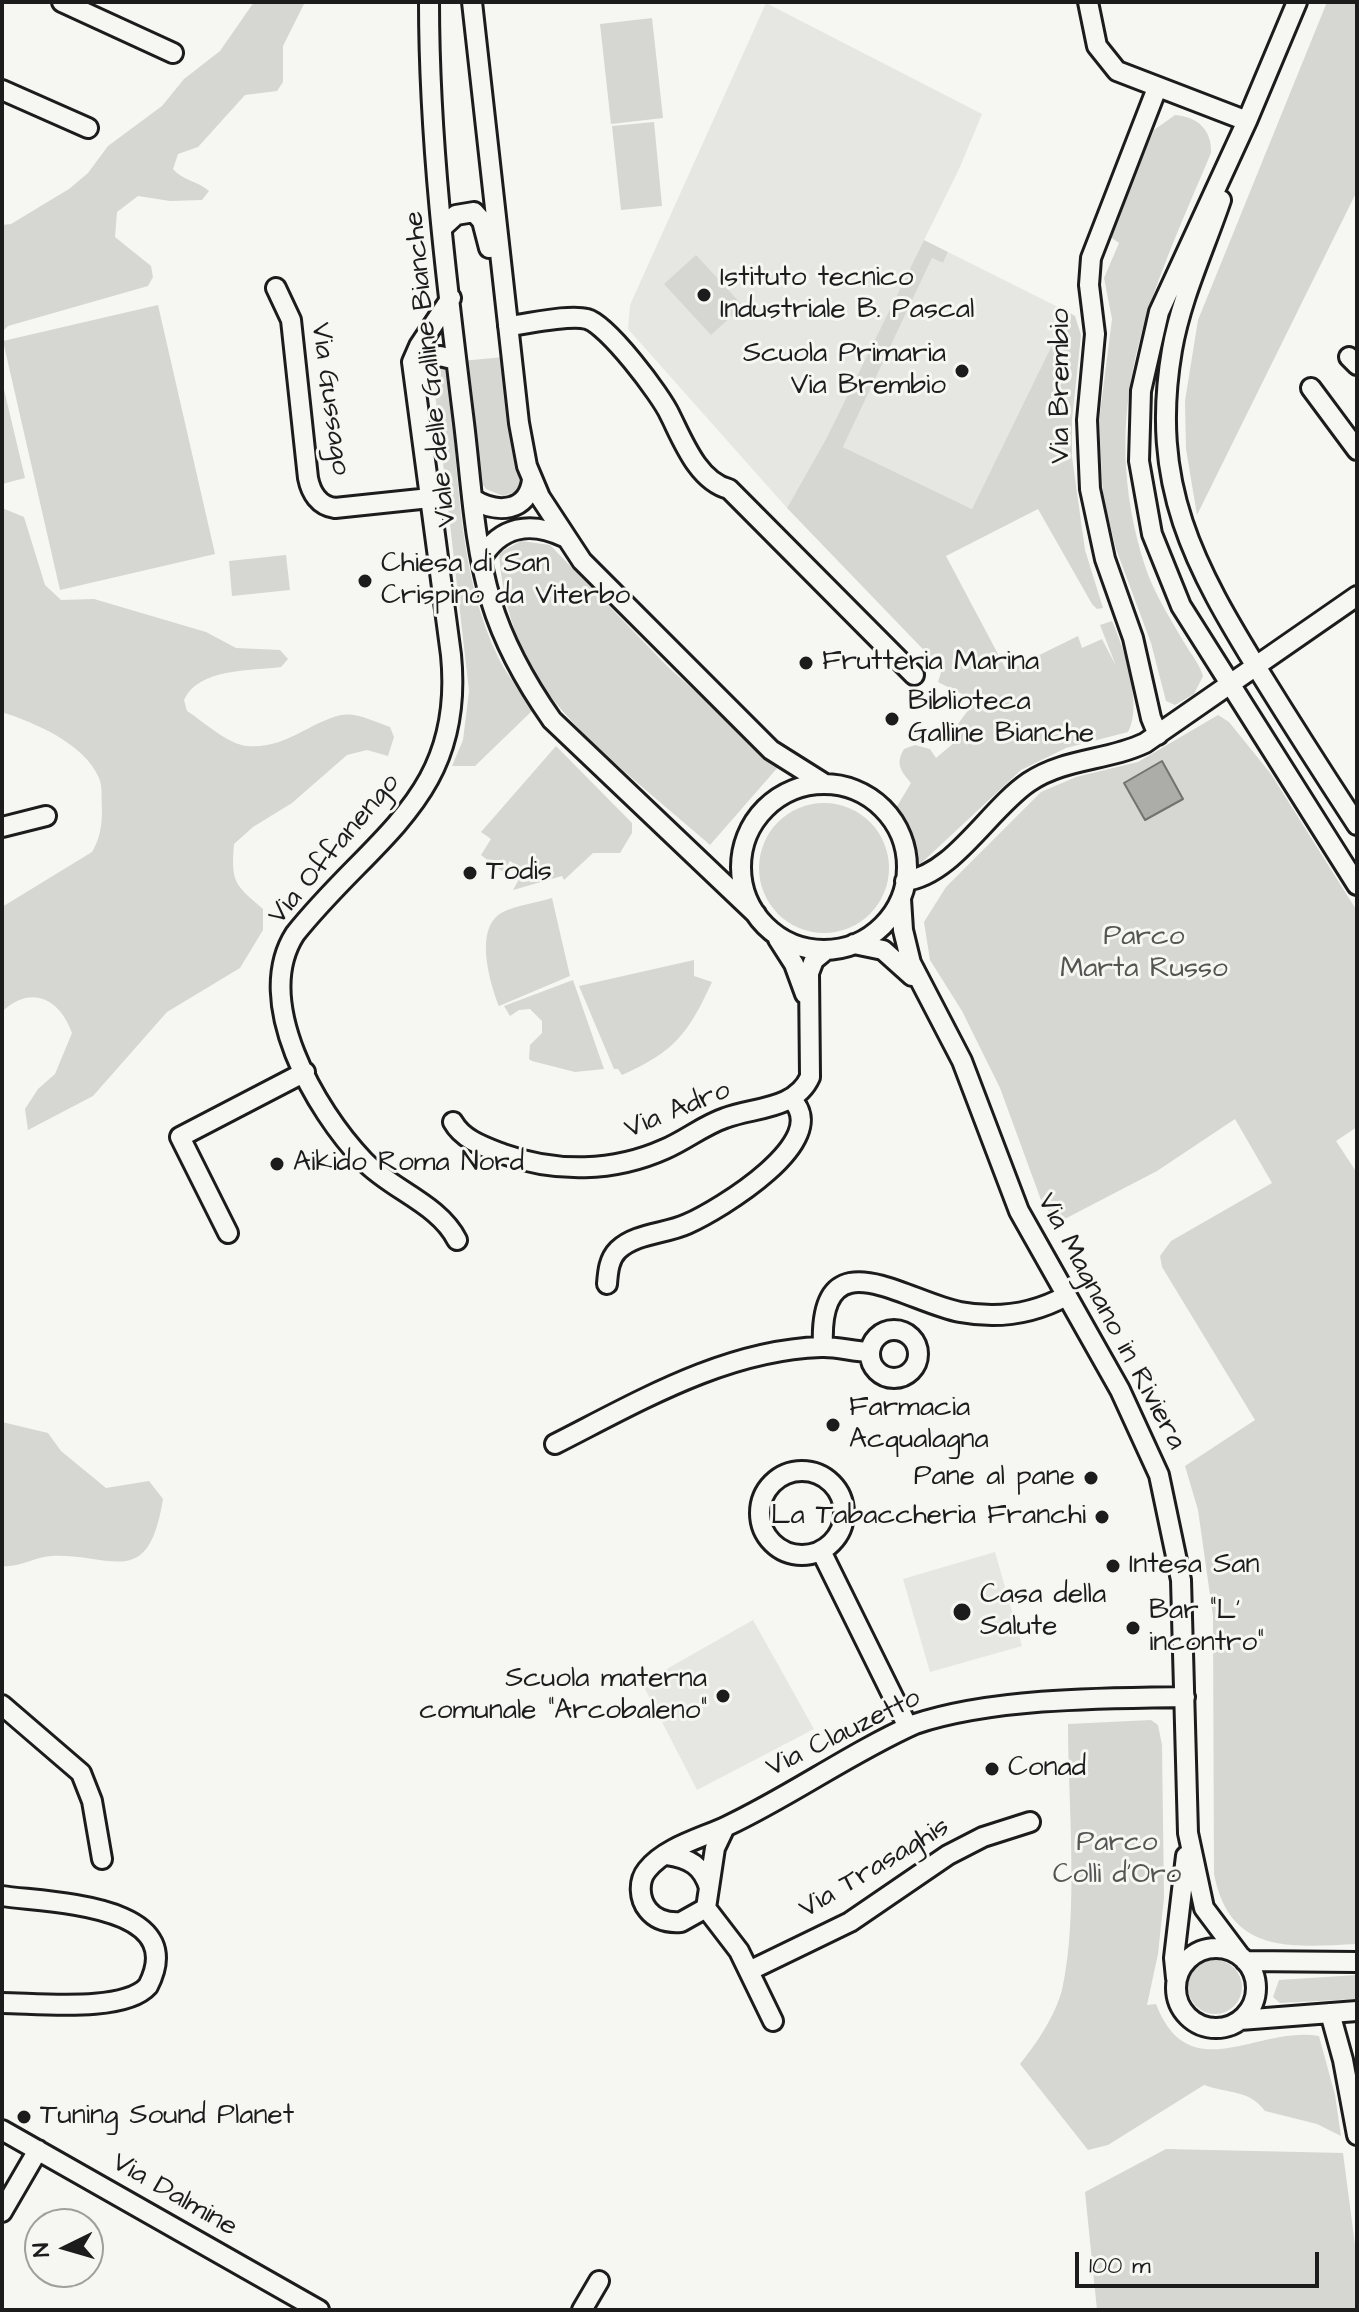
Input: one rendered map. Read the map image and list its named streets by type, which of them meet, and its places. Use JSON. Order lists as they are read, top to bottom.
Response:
{
  "streets": {
    "street": [
      "Viale delle Galline Bianche",
      "Via Brembio",
      "Via Gussago",
      "Via Offanengo",
      "Via Adro",
      "Via Magnano in Riviera",
      "Via Clauzetto",
      "Via Trasaghis",
      "Via Dalmine"
    ]
  },
  "crossings": [
    ["Viale delle Galline Bianche", "Via Offanengo"],
    ["Viale delle Galline Bianche", "Via Magnano in Riviera"],
    ["Via Gussago", "Via Offanengo"],
    ["Via Magnano in Riviera", "Via Clauzetto"]
  ],
  "parks": ["Parco Marta Russo", "Parco Colli d'Oro"],
  "places": [
    "Istituto tecnico Industriale B. Pascal",
    "Scuola Primaria Via Brembio",
    "Chiesa di San Crispino da Viterbo",
    "Frutteria Marina",
    "Biblioteca Galline Bianche",
    "Todis",
    "Aikido Roma Nord",
    "Farmacia Acqualagna",
    "Pane al pane",
    "La Tabaccheria Franchi",
    "Intesa San",
    "Casa della Salute",
    "Bar \"L' incontro\"",
    "Scuola materna comunale \"Arcobaleno\"",
    "Conad",
    "Tuning Sound Planet"
  ],
  "scale_bar": "100 m",
  "north": "left"
}
